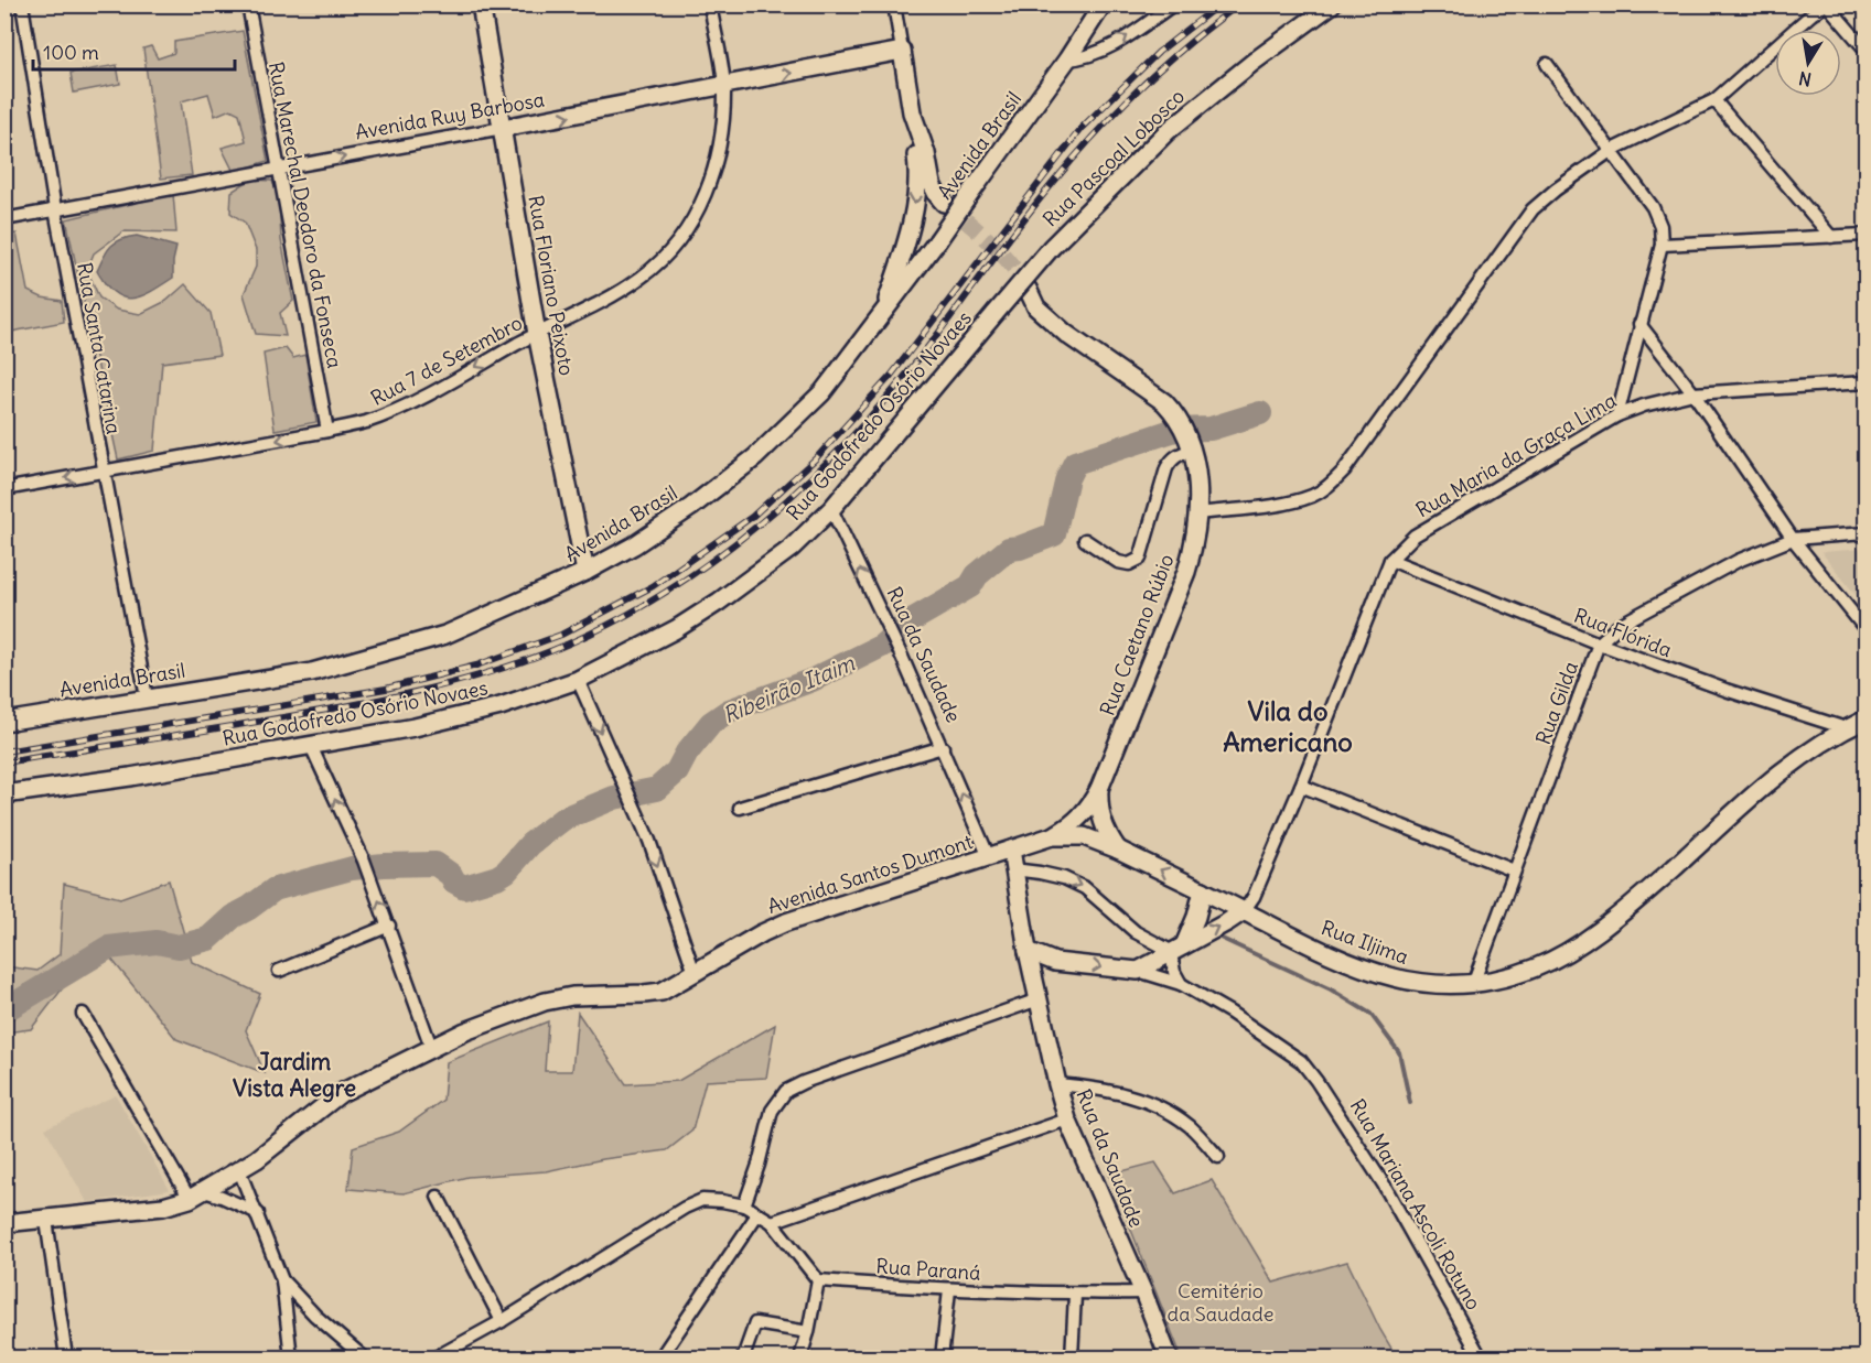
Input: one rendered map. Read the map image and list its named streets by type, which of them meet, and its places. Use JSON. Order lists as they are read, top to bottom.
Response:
{
  "streets": {
    "main road": [
      "Avenida Ruy Barbosa",
      "Avenida Brasil",
      "Rua Pascoal Lobosco",
      "Rua Floriano Peixoto",
      "Rua Godofredo Osório Novaes",
      "Rua Caetano Rúbio",
      "Rua da Saudade",
      "Avenida Santos Dumont",
      "Rua Iljima",
      "Rua Mariana Ascoli Rotuno"
    ],
    "street": [
      "Rua Marechal Deodoro da Fonseca",
      "Rua Santa Catarina",
      "Rua 7 de Setembro",
      "Rua Maria da Graça Lima",
      "Rua Flórida",
      "Rua Gilda",
      "Rua Paraná"
    ]
  },
  "crossings": [
    ["Avenida Ruy Barbosa", "Rua Marechal Deodoro da Fonseca"],
    ["Avenida Ruy Barbosa", "Rua Floriano Peixoto"],
    ["Avenida Ruy Barbosa", "Rua Santa Catarina"],
    ["Avenida Ruy Barbosa", "Rua 7 de Setembro"],
    ["Avenida Brasil", "Rua Floriano Peixoto"],
    ["Avenida Brasil", "Rua Santa Catarina"],
    ["Rua Pascoal Lobosco", "Rua Godofredo Osório Novaes"],
    ["Rua Marechal Deodoro da Fonseca", "Rua 7 de Setembro"],
    ["Rua Floriano Peixoto", "Rua 7 de Setembro"],
    ["Rua Santa Catarina", "Rua 7 de Setembro"],
    ["Rua Godofredo Osório Novaes", "Rua da Saudade"],
    ["Rua Maria da Graça Lima", "Rua Flórida"],
    ["Rua Maria da Graça Lima", "Rua Iljima"],
    ["Rua Flórida", "Rua Gilda"],
    ["Rua Flórida", "Rua Iljima"],
    ["Rua Caetano Rúbio", "Rua Iljima"],
    ["Rua da Saudade", "Avenida Santos Dumont"],
    ["Rua da Saudade", "Rua Iljima"],
    ["Rua da Saudade", "Rua Mariana Ascoli Rotuno"],
    ["Rua da Saudade", "Rua Paraná"],
    ["Rua Gilda", "Rua Iljima"],
    ["Avenida Santos Dumont", "Rua Iljima"]
  ],
  "one_way": ["Avenida Ruy Barbosa", "Rua 7 de Setembro", "Rua da Saudade"],
  "districts": ["Vila do Americano", "Jardim Vista Alegre"],
  "water": ["Ribeirão Itaim"],
  "parks": ["Cemitério da Saudade"],
  "scale_bar": "100 m",
  "north": "bottom"
}
